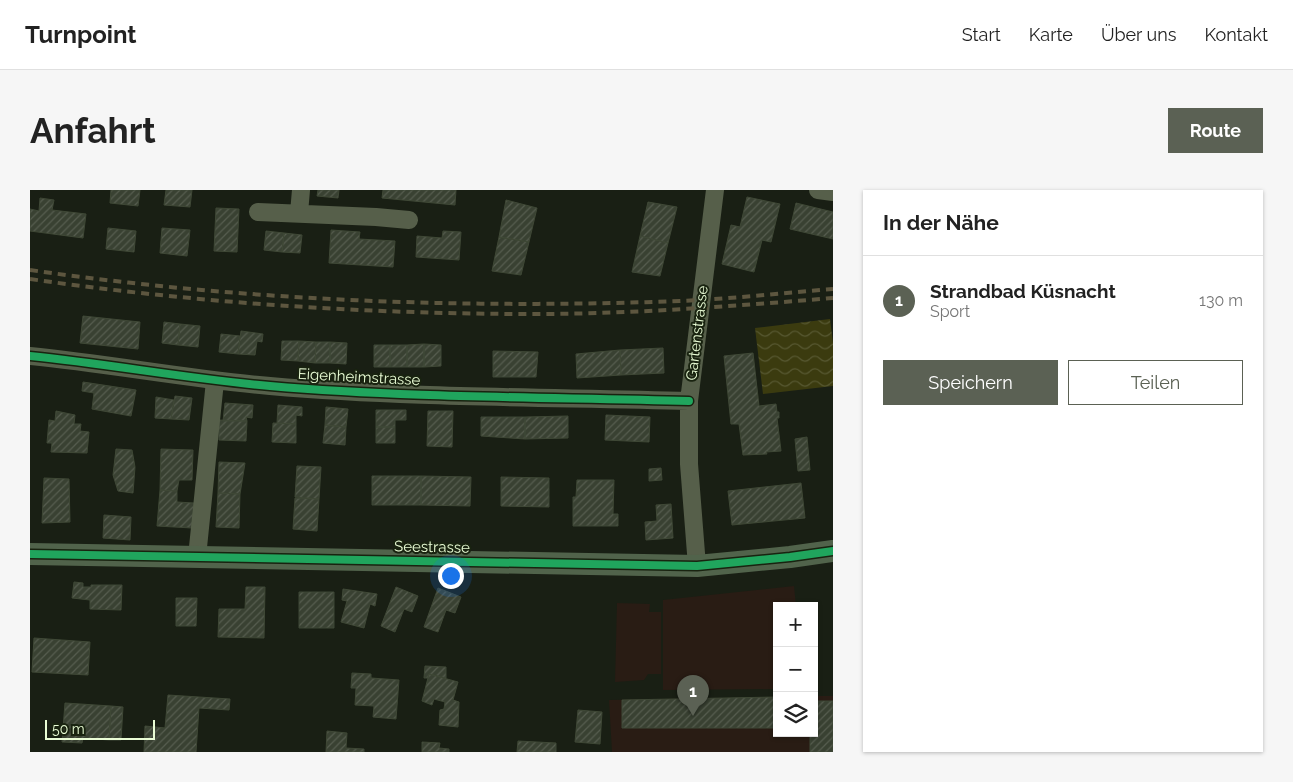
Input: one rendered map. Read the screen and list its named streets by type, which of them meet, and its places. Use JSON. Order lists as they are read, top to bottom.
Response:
{
  "streets": {
    "main road": ["Seestrasse"],
    "street": ["Gartenstrasse", "Eigenheimstrasse"]
  },
  "crossings": [
    ["Gartenstrasse", "Eigenheimstrasse"],
    ["Gartenstrasse", "Seestrasse"]
  ],
  "scale_bar": "50 m",
  "page": {
    "header": "Turnpoint",
    "nav": [
      "Start",
      "Karte",
      "Über uns",
      "Kontakt"
    ],
    "buttons": [
      "Route",
      ["Speichern", "Teilen"]
    ],
    "title": "Anfahrt",
    "heading": "In der Nähe",
    "list": [
      {
        "mark": "1",
        "name": "Strandbad Küsnacht",
        "note": "Sport",
        "value": "130 m"
      }
    ],
    "map_buttons": ["+", "−"],
    "pins": "1",
    "scale": "50 m"
  }
}
